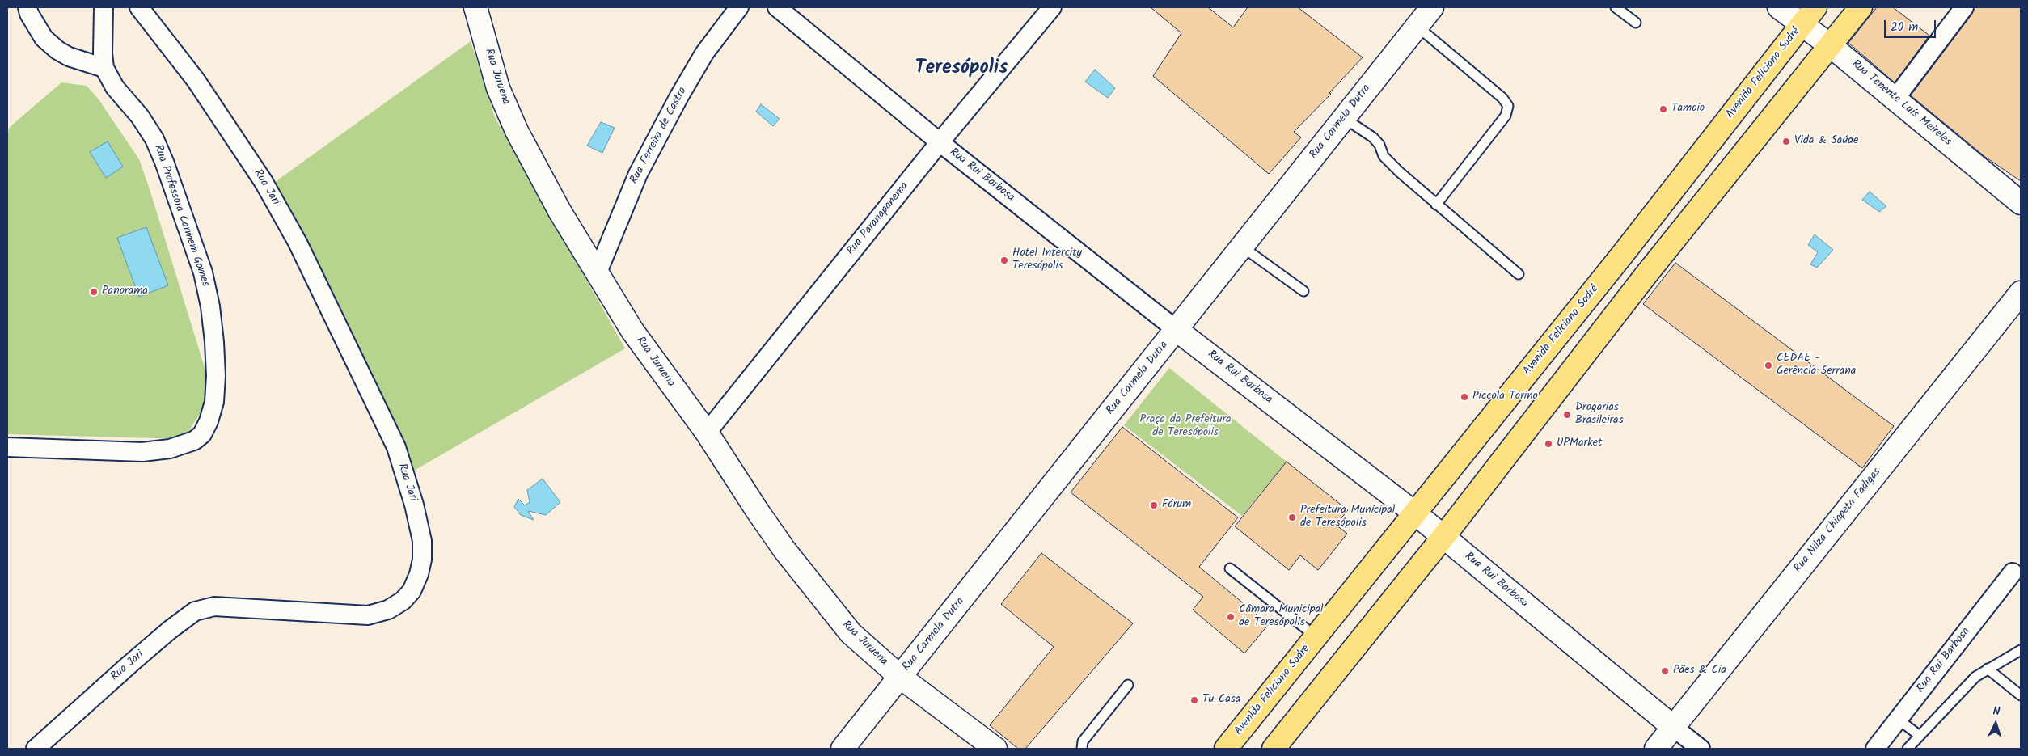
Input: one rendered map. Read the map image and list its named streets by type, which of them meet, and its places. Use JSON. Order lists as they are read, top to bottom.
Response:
{
  "streets": {
    "main road": ["Avenida Feliciano Sodré"],
    "street": [
      "Rua Juruena",
      "Rua Tenente Luís Meireles",
      "Rua Carmela Dutra",
      "Rua Ferreira de Castro",
      "Rua Rui Barbosa",
      "Rua Jari",
      "Rua Professora Carmem Gomes",
      "Rua Paranapanema",
      "Rua Nilza Chiapeta Fadigas"
    ]
  },
  "crossings": [
    ["Avenida Feliciano Sodré", "Rua Tenente Luís Meireles"],
    ["Avenida Feliciano Sodré", "Rua Rui Barbosa"],
    ["Rua Juruena", "Rua Carmela Dutra"],
    ["Rua Juruena", "Rua Ferreira de Castro"],
    ["Rua Juruena", "Rua Paranapanema"],
    ["Rua Carmela Dutra", "Rua Rui Barbosa"],
    ["Rua Rui Barbosa", "Rua Paranapanema"],
    ["Rua Rui Barbosa", "Rua Nilza Chiapeta Fadigas"]
  ],
  "districts": ["Teresópolis"],
  "parks": ["Praça da Prefeitura de Teresópolis"],
  "places": [
    "Tamoio",
    "Vida & Saúde",
    "Hotel Intercity Teresópolis",
    "Panorama",
    "CEDAE - Gerência Serrana",
    "Piccola Torino",
    "Drogarias Brasileiras",
    "UPMarket",
    "Fórum",
    "Prefeitura Munícipal de Teresópolis",
    "Câmara Municipal de Teresópolis",
    "Pães & Cia",
    "Tu Casa"
  ],
  "scale_bar": "20 m",
  "north": "top"
}
